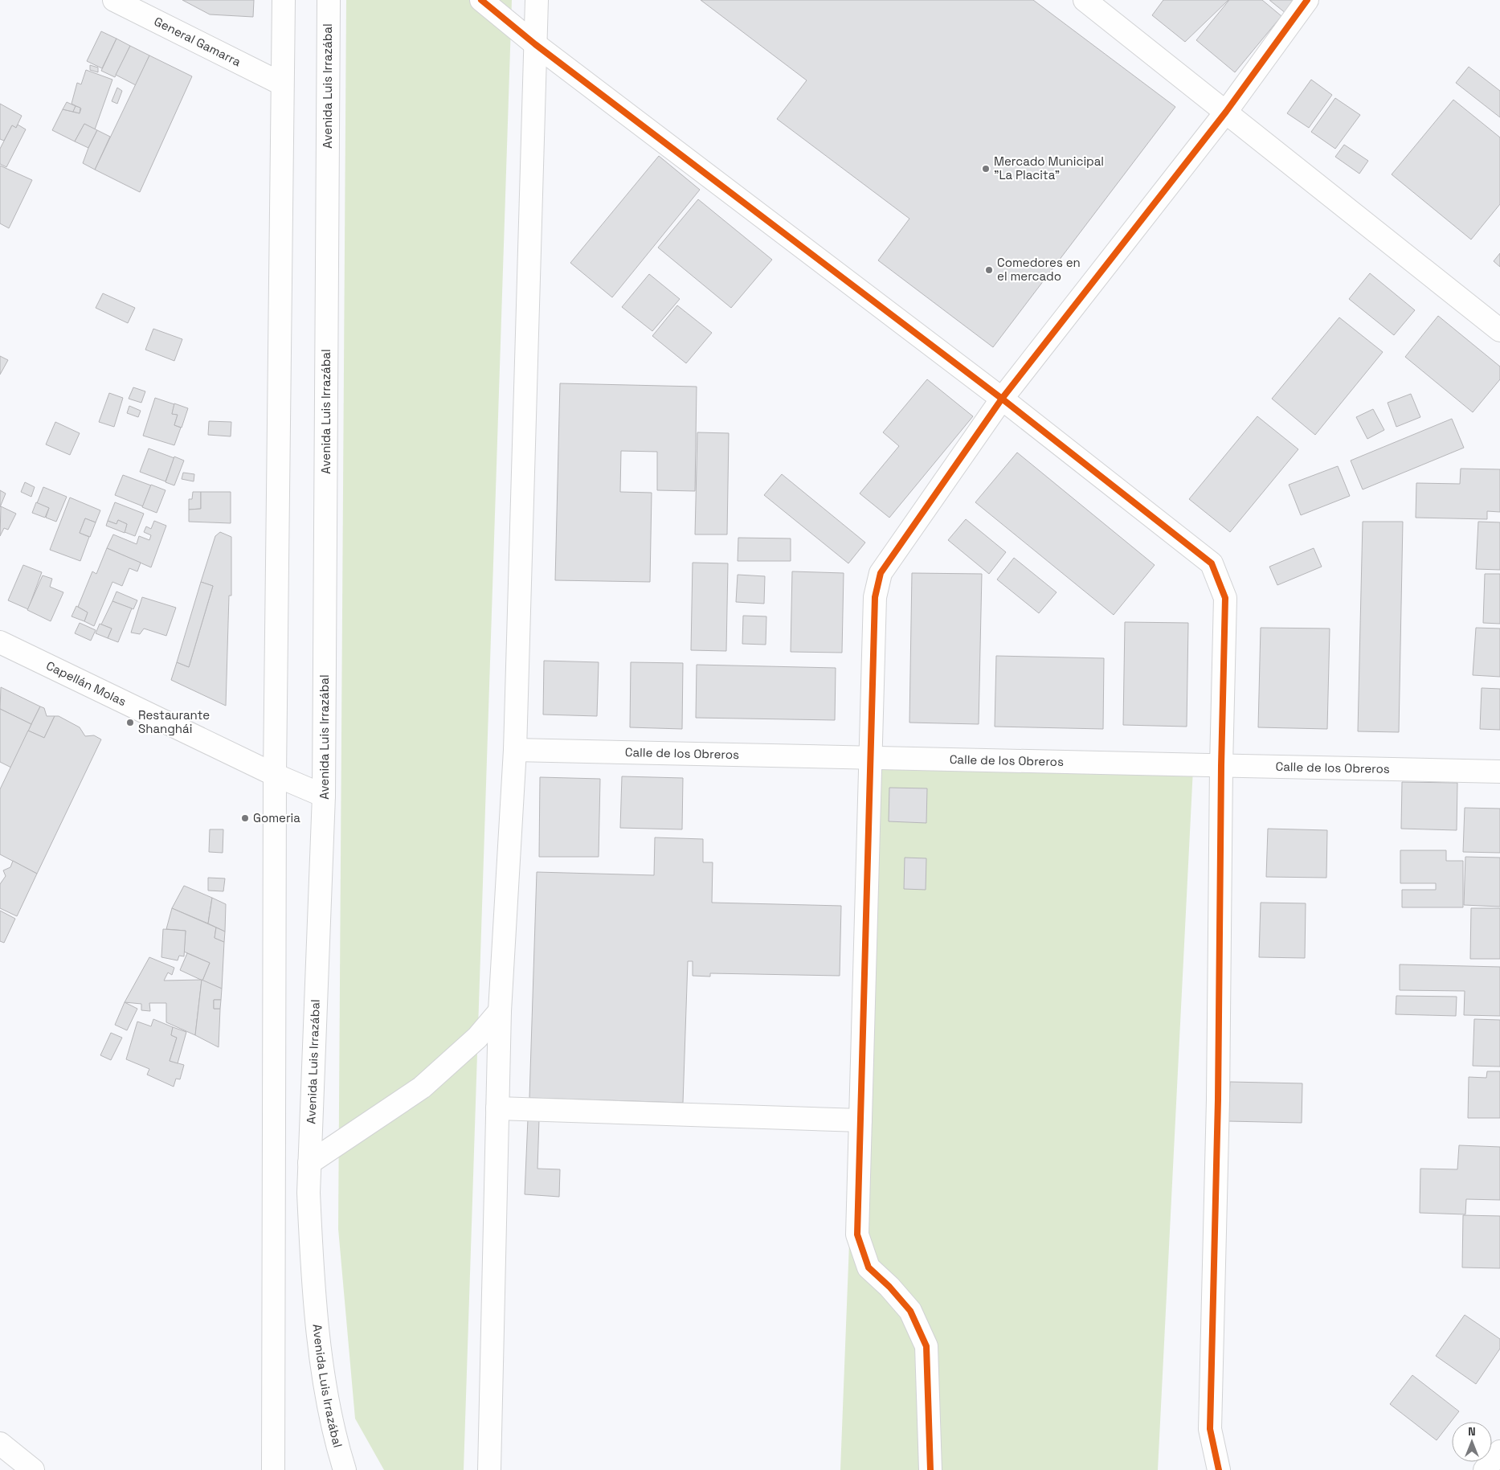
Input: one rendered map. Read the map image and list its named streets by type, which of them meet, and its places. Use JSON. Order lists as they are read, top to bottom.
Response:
{
  "streets": {
    "main road": [
      "General Gamarra",
      "Avenida Luis Irrazábal",
      "Capellán Molas",
      "Calle de los Obreros"
    ]
  },
  "crossings": [
    ["Avenida Luis Irrazábal", "Capellán Molas"]
  ],
  "places": [
    "Mercado Municipal \"La Placita\"",
    "Comedores en el mercado",
    "Restaurante Shanghái",
    "Gomeria"
  ],
  "north": "top"
}
